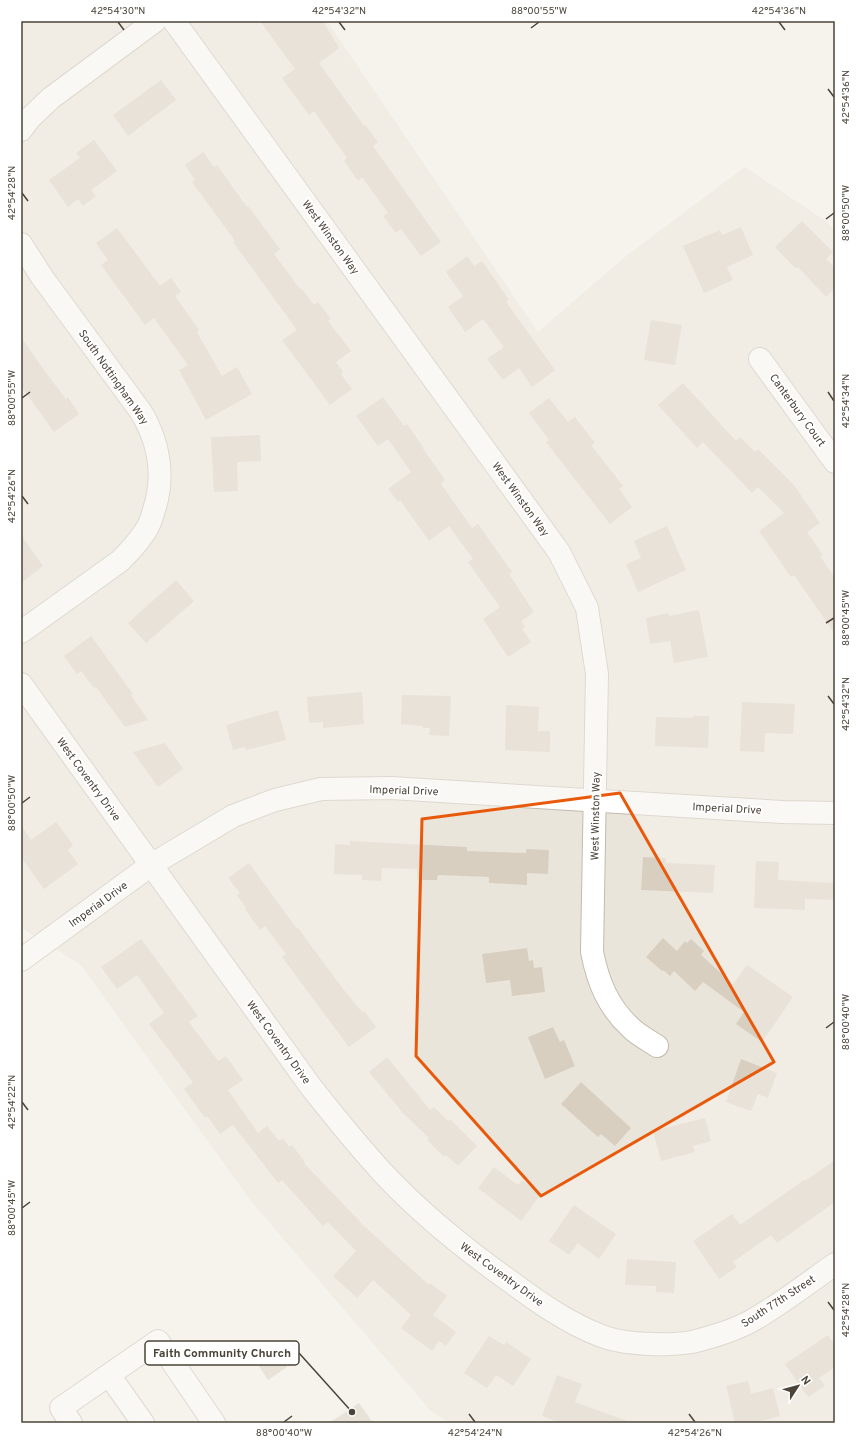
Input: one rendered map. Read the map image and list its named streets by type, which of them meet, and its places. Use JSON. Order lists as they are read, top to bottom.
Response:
{
  "streets": {
    "street": [
      "West Winston Way",
      "South Nottingham Way",
      "Canterbury Court",
      "West Coventry Drive",
      "Imperial Drive",
      "South 77th Street"
    ]
  },
  "crossings": [
    ["West Winston Way", "Imperial Drive"],
    ["West Coventry Drive", "Imperial Drive"],
    ["West Coventry Drive", "South 77th Street"]
  ],
  "places": ["Faith Community Church"],
  "north": "top right",
  "coordinates": [
    "42°54'30\"N",
    "42°54'32\"N",
    "88°00'55\"W",
    "42°54'36\"N",
    "42°54'28\"N",
    "88°00'50\"W",
    "42°54'34\"N",
    "42°54'26\"N",
    "88°00'45\"W",
    "88°00'40\"W",
    "42°54'22\"N",
    "42°54'24\"N"
  ]
}
